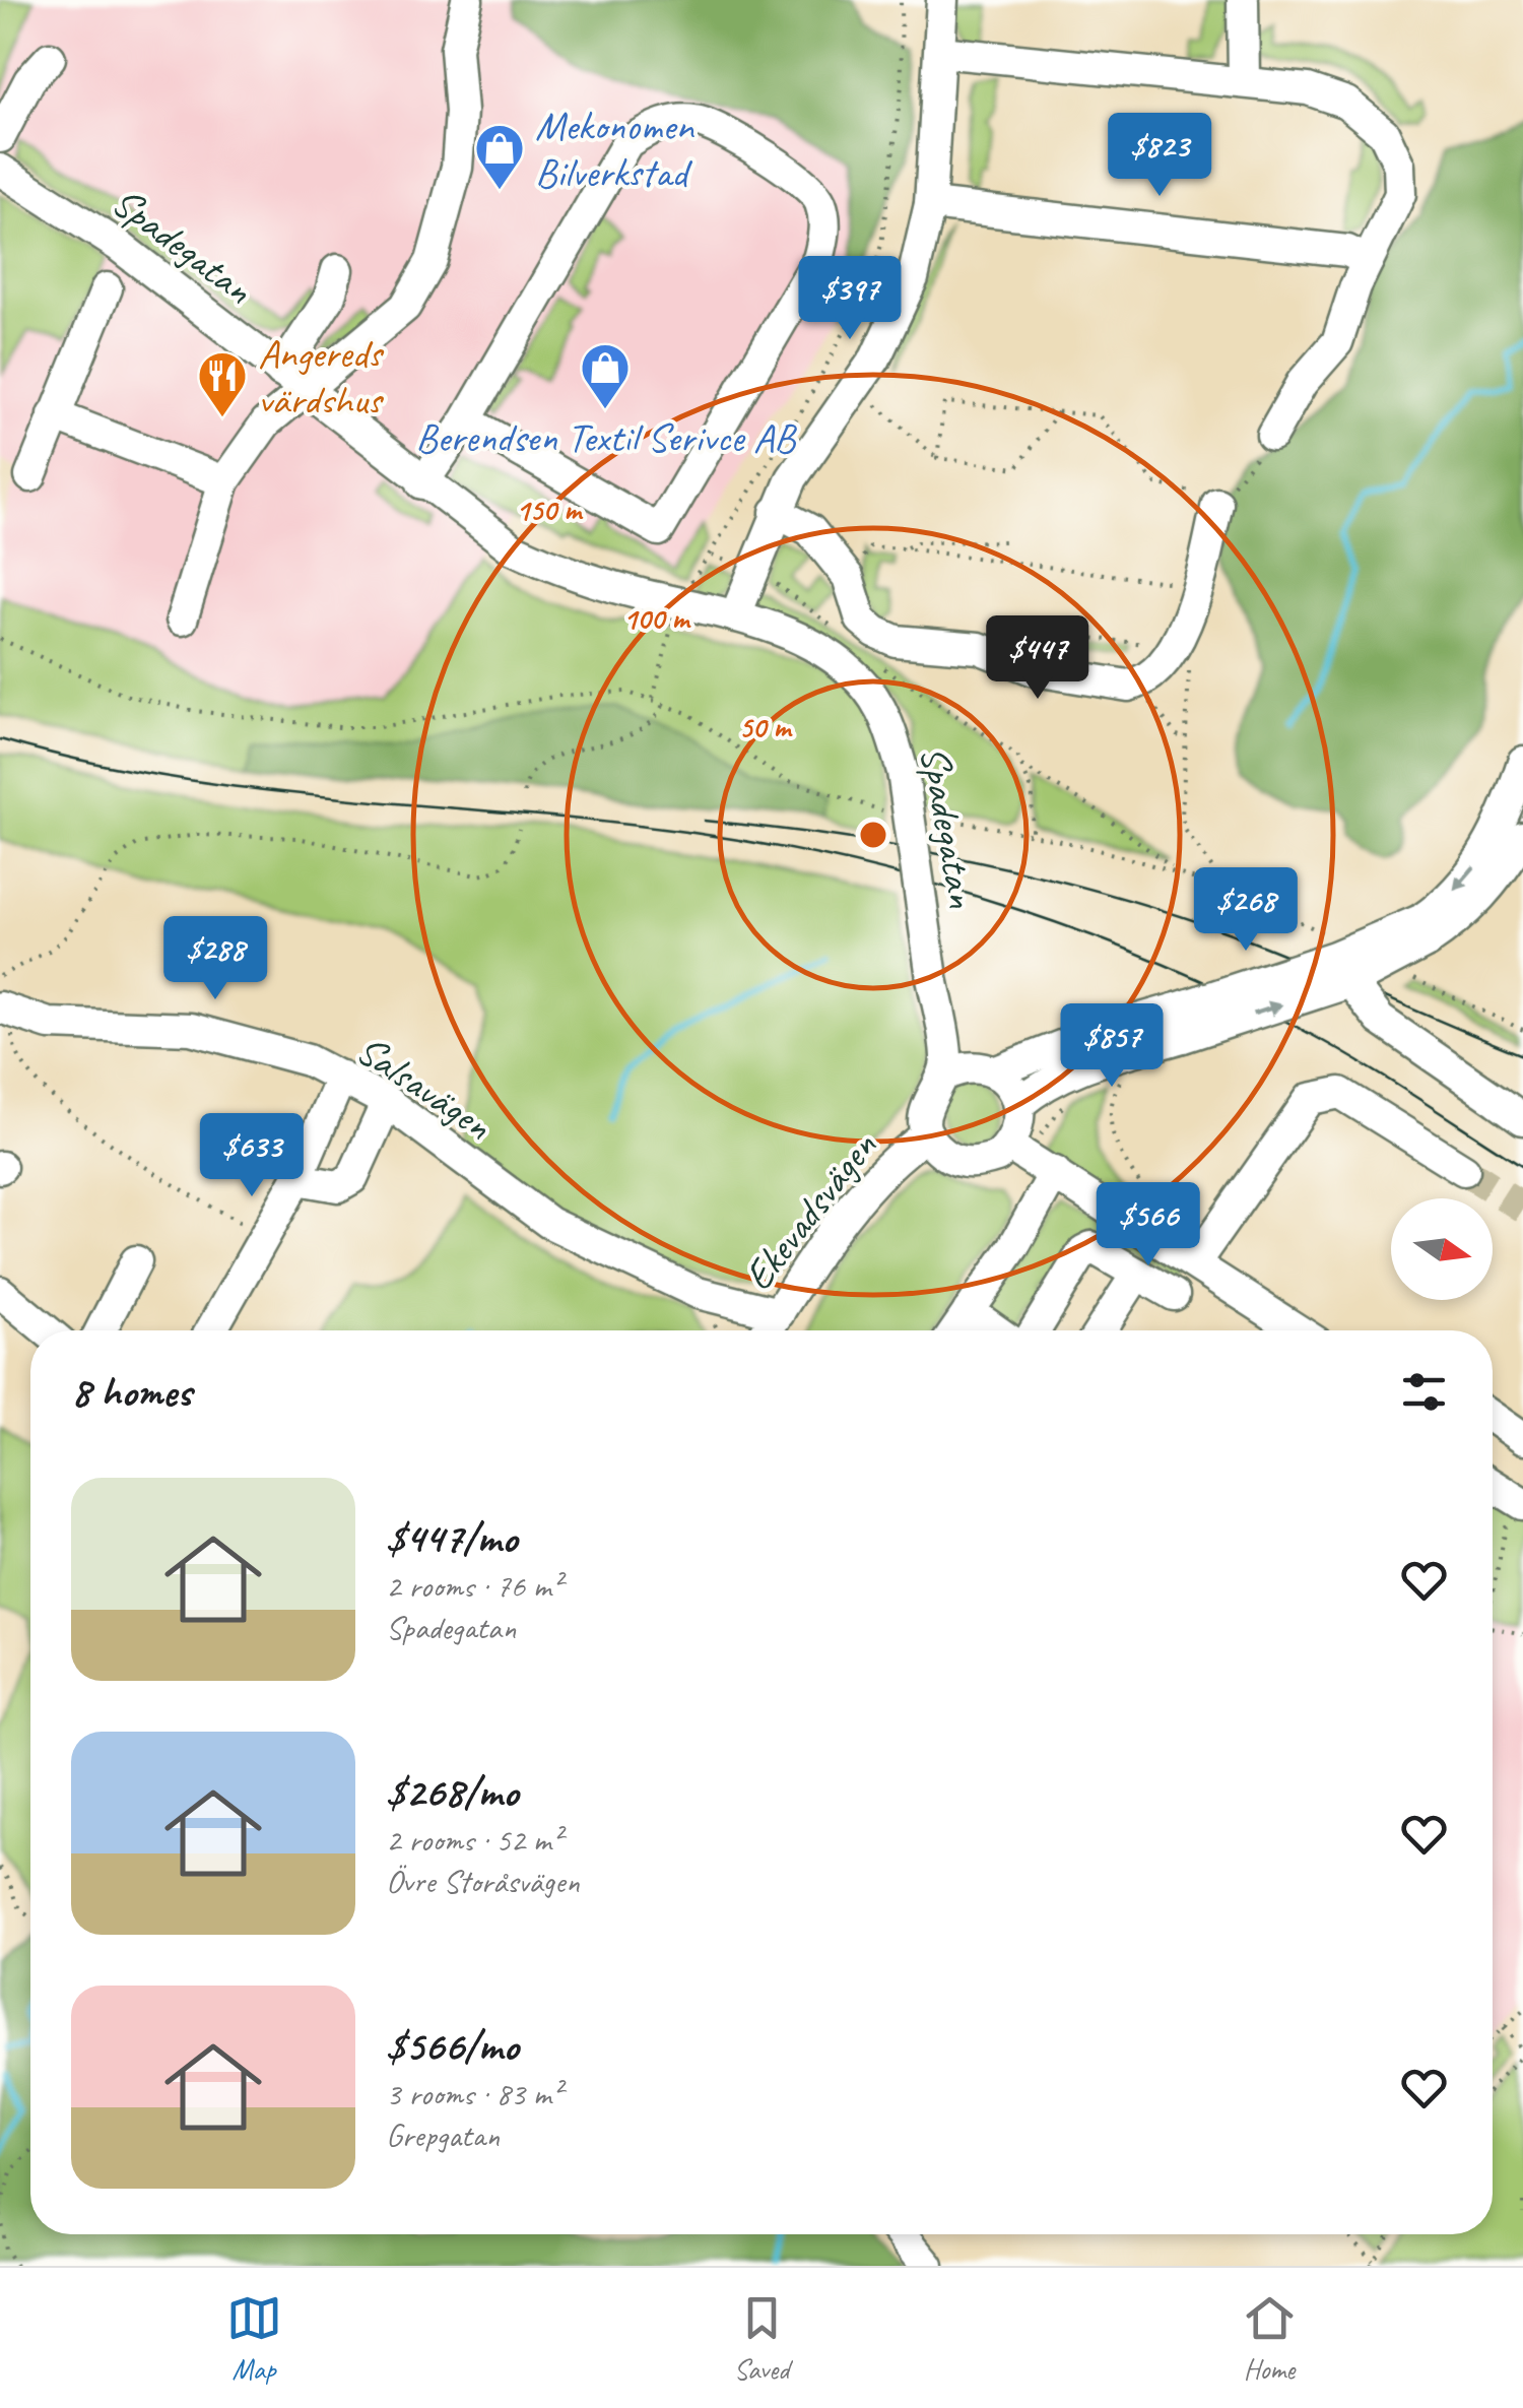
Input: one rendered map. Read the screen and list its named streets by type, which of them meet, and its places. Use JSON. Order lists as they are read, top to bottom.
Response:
{
  "streets": {
    "street": ["Spadegatan", "Salsavägen", "Ekevadsvägen"]
  },
  "crossings": [
    ["Spadegatan", "Ekevadsvägen"],
    ["Salsavägen", "Ekevadsvägen"]
  ],
  "places": {
    "shop": ["Mekonomen Bilverkstad", "Berendsen Textil Serivce AB"],
    "restaurant": ["Angereds värdshus"]
  },
  "north": "right",
  "page": {
    "price": [
      "$823",
      "$397",
      "$447",
      "$268",
      "$288",
      "$857",
      "$633",
      "$566"
    ],
    "heading": "8 homes",
    "list": [
      {
        "name": "$447/mo",
        "note": "2 rooms · 76 m² · Spadegatan"
      },
      {
        "name": "$268/mo",
        "note": "2 rooms · 52 m² · Övre Storåsvägen"
      },
      {
        "name": "$566/mo",
        "note": "3 rooms · 83 m² · Grepgatan"
      }
    ],
    "tabs": ["Map", "Saved", "Home"]
  },
  "rings": ["150 m", "100 m", "50 m"]
}
